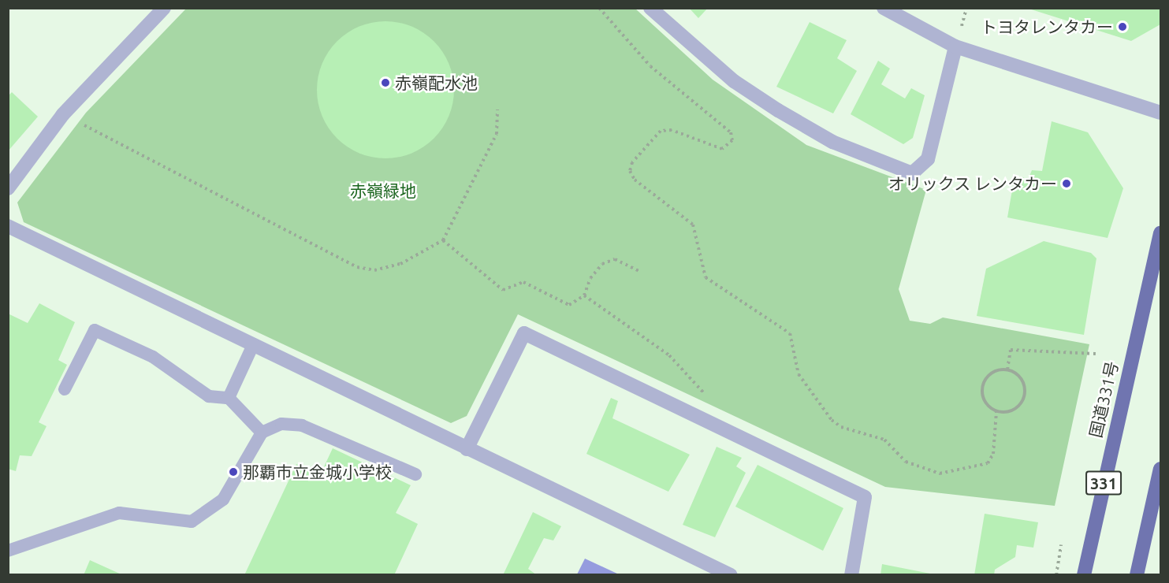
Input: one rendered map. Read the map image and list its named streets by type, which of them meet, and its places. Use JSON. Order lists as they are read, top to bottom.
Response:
{
  "streets": {
    "highway": ["国道331号", "331"]
  },
  "parks": ["赤嶺緑地"],
  "places": [
    "トヨタレンタカー",
    "赤嶺配水池",
    "オリックス レンタカー",
    "那覇市立金城小学校"
  ]
}
